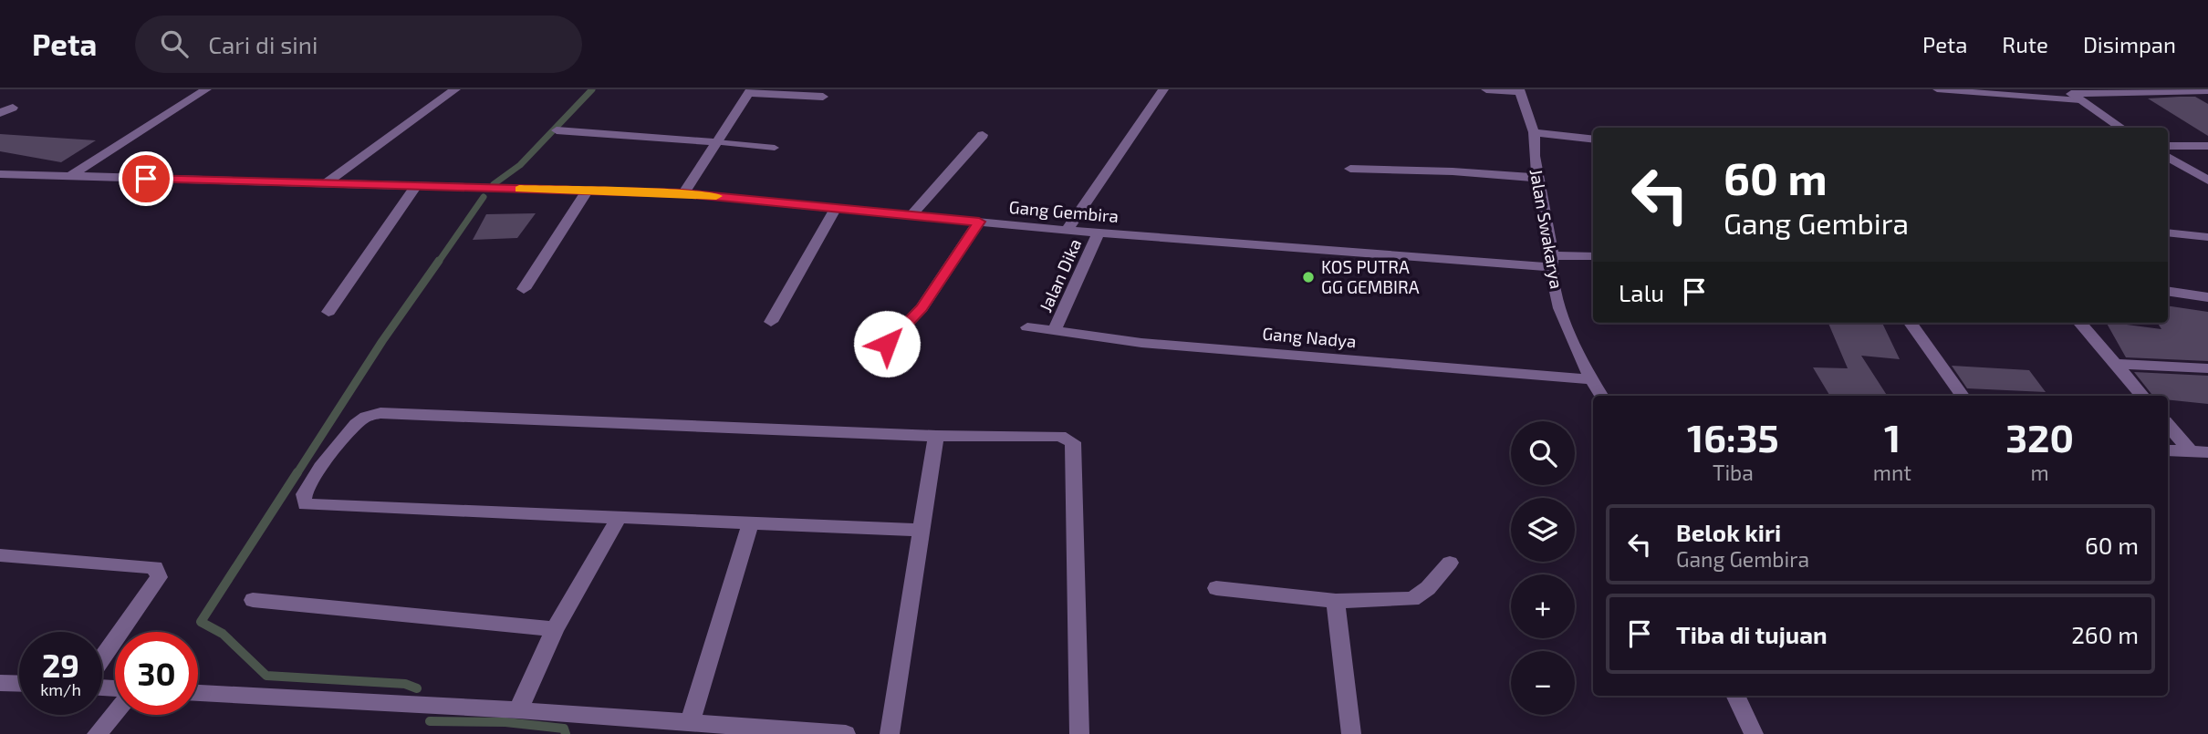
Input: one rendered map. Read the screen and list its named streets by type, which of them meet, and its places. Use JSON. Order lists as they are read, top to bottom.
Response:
{
  "streets": {
    "street": [
      "Gang Gembira",
      "Jalan Swakarya",
      "Jalan Dika",
      "Gang Nadya"
    ]
  },
  "crossings": [
    ["Gang Gembira", "Jalan Swakarya"],
    ["Gang Gembira", "Jalan Dika"],
    ["Jalan Swakarya", "Gang Nadya"],
    ["Jalan Dika", "Gang Nadya"]
  ],
  "places": ["KOS PUTRA GG GEMBIRA"],
  "page": {
    "header": "Peta",
    "search": "Cari di sini",
    "nav": ["Peta", "Rute", "Disimpan"],
    "turn": ["60 m", "Gang Gembira"],
    "then": "Lalu",
    "eta": [
      "16:35",
      "Tiba",
      "1",
      "mnt",
      "320",
      "m"
    ],
    "map_buttons": ["+", "−"],
    "list": [
      {
        "name": "Belok kiri",
        "note": "Gang Gembira",
        "value": "60 m"
      },
      {
        "name": "Tiba di tujuan",
        "value": "260 m"
      }
    ],
    "speed": "29 km/h",
    "limit": "30"
  }
}
